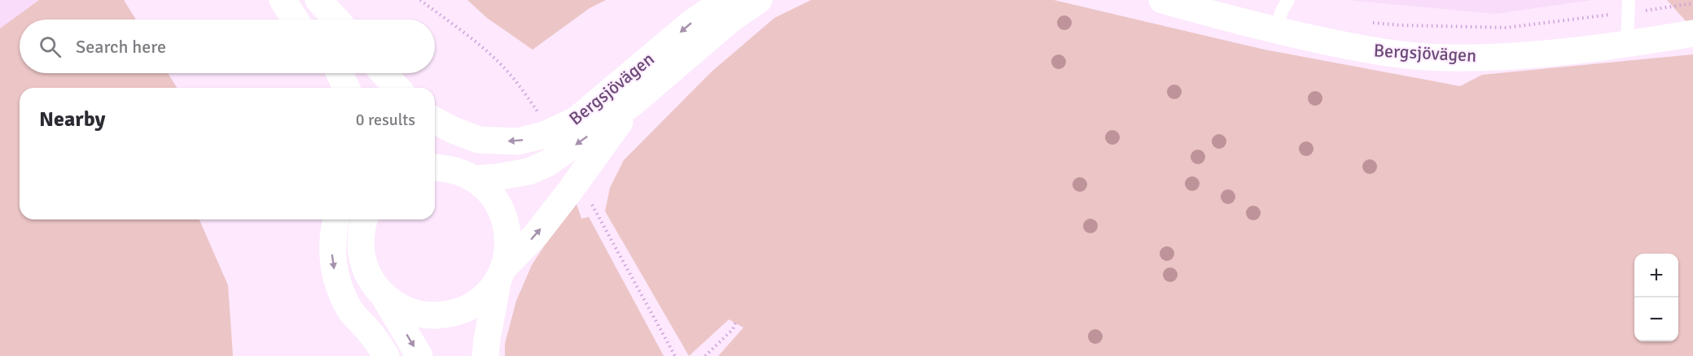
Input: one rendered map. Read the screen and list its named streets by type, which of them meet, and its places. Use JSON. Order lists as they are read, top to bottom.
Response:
{
  "streets": {
    "main road": ["Bergsjövägen"]
  },
  "page": {
    "search": "Search here",
    "heading": ["Nearby", "0 results"],
    "map_buttons": ["+", "−"]
  }
}
